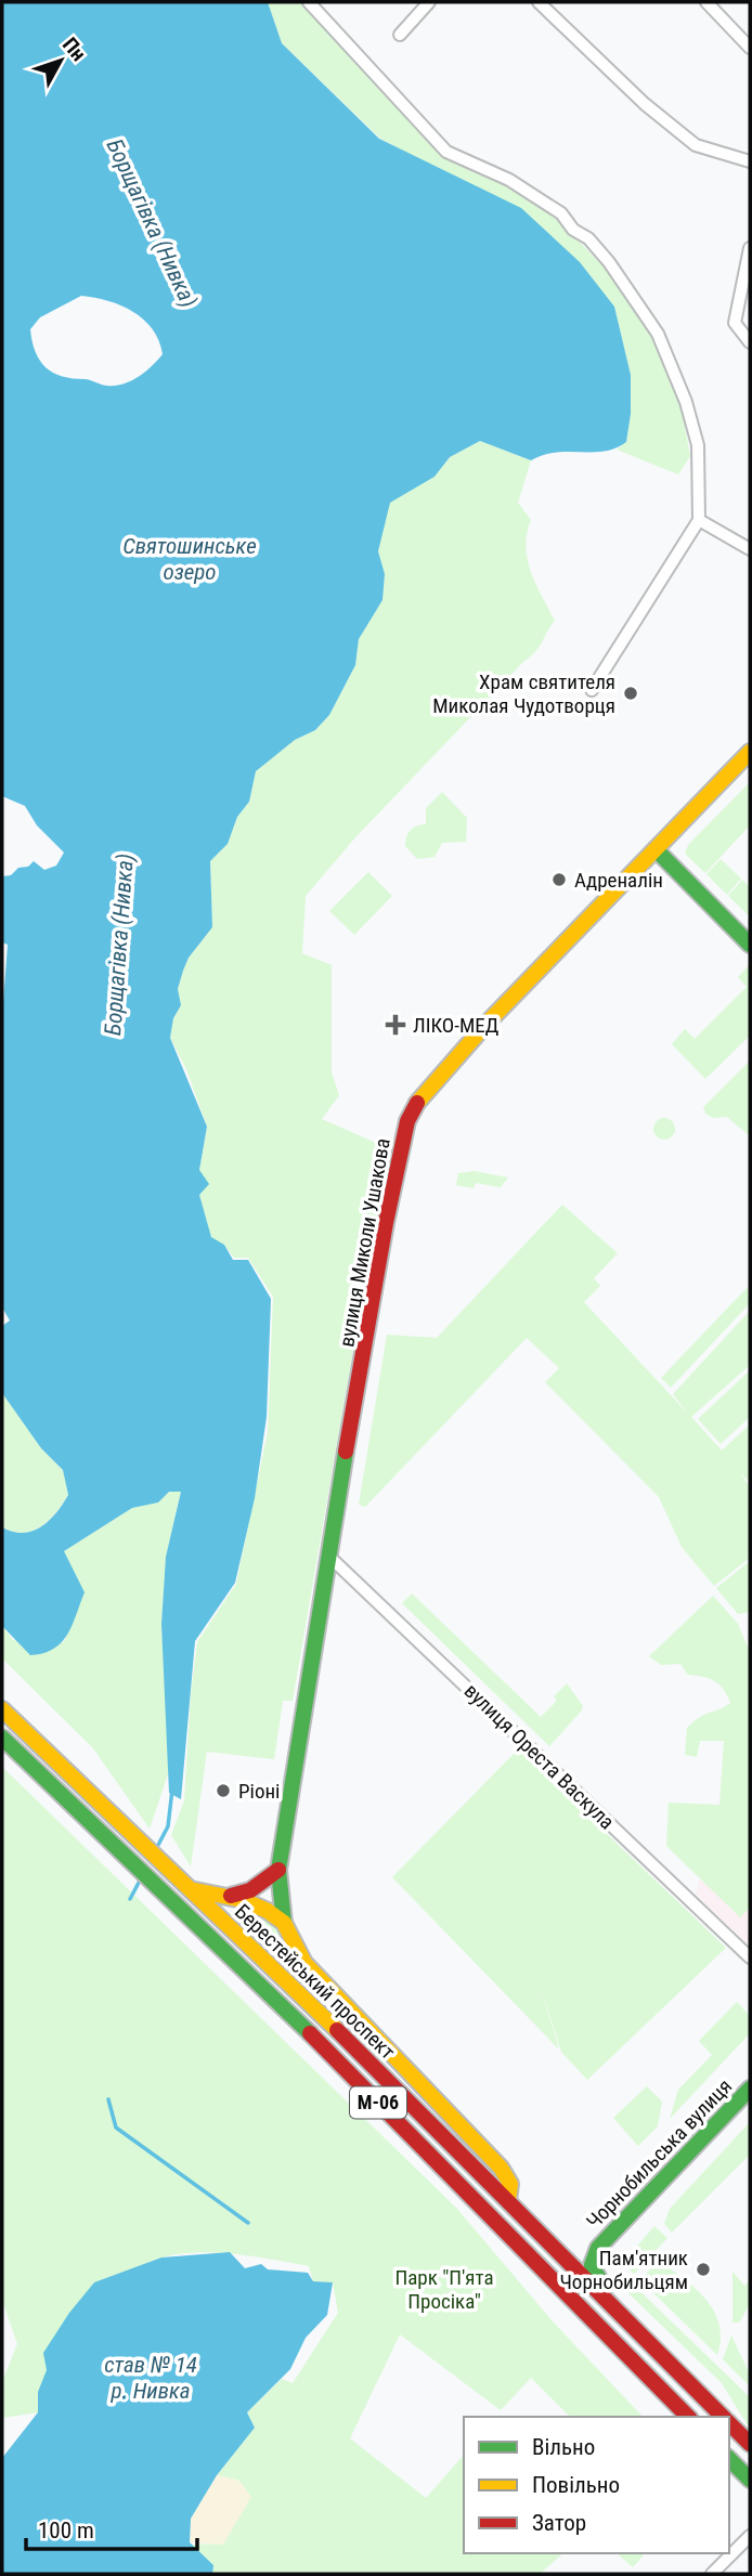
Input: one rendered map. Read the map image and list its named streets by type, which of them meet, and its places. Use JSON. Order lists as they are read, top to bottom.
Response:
{
  "streets": {
    "main road": [
      "вулиця Миколи Ушакова",
      "Берестейський проспект",
      "М-06",
      "Чорнобильська вулиця"
    ],
    "street": ["вулиця Ореста Васкула"]
  },
  "crossings": [
    ["вулиця Миколи Ушакова", "вулиця Ореста Васкула"],
    ["Берестейський проспект", "Чорнобильська вулиця"]
  ],
  "water": ["Борщагівка (Нивка)", "Святошинське озеро", "став № 14 р. Нивка"],
  "parks": ["Парк \"П'ята Просіка\""],
  "places": {
    "other": [
      "Храм святителя Миколая Чудотворця",
      "Адреналін",
      "Ріоні",
      "Пам'ятник Чорнобильцям"
    ],
    "health": ["ЛІКО-МЕД"]
  },
  "legend": ["Вільно", "Повільно", "Затор"],
  "scale_bar": "100 m",
  "north": "top right"
}
